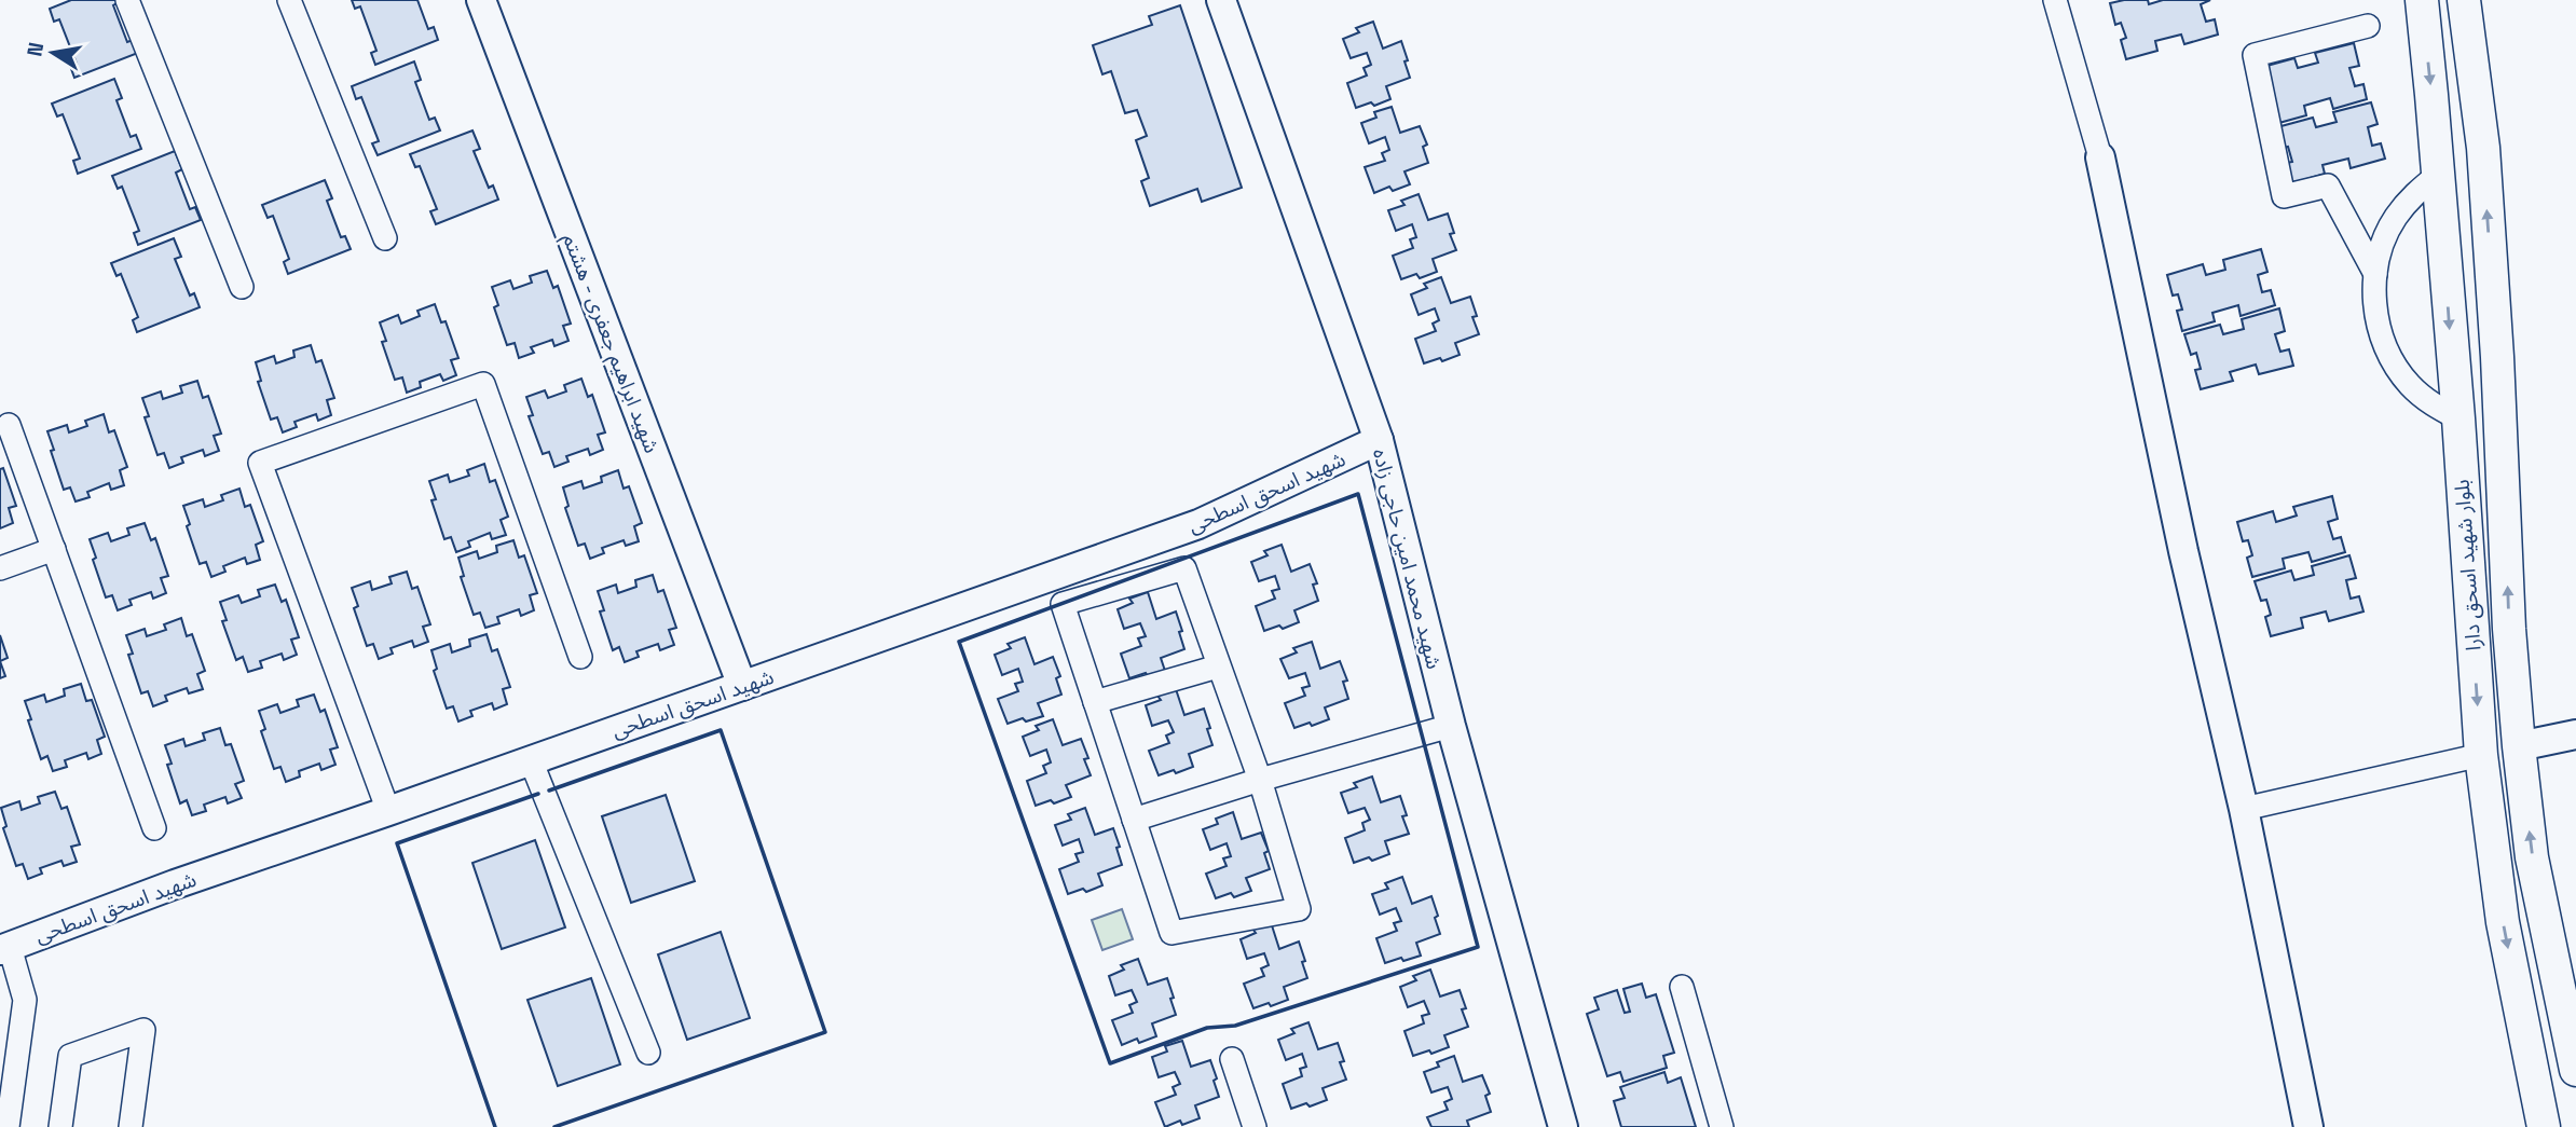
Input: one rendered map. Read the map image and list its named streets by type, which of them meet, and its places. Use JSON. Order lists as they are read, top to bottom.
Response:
{
  "streets": {
    "main road": ["بلوار شهید اسحق دارا"],
    "street": ["شهید ابراهیم جعفری - هشتم", "شهید اسحق اسطحی", "شهید محمد امین حاجی زاده"]
  },
  "crossings": [
    ["شهید ابراهیم جعفری - هشتم", "شهید اسحق اسطحی"],
    ["شهید اسحق اسطحی", "شهید محمد امین حاجی زاده"]
  ],
  "north": "left"
}
